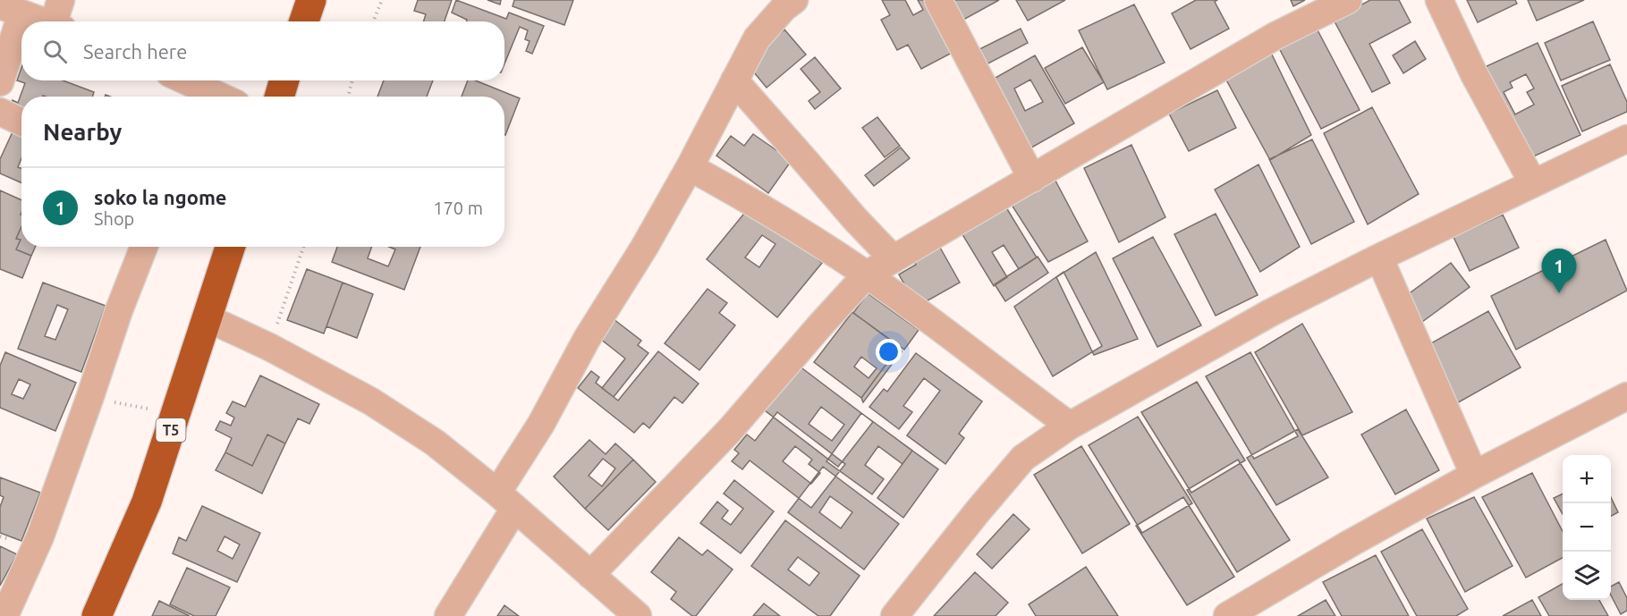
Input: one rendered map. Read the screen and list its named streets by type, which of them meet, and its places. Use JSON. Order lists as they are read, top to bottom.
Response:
{
  "streets": {
    "highway": ["T5"]
  },
  "page": {
    "search": "Search here",
    "heading": "Nearby",
    "list": [
      {
        "mark": "1",
        "name": "soko la ngome",
        "note": "Shop",
        "value": "170 m"
      }
    ],
    "pins": "1",
    "map_buttons": ["+", "−"]
  }
}
